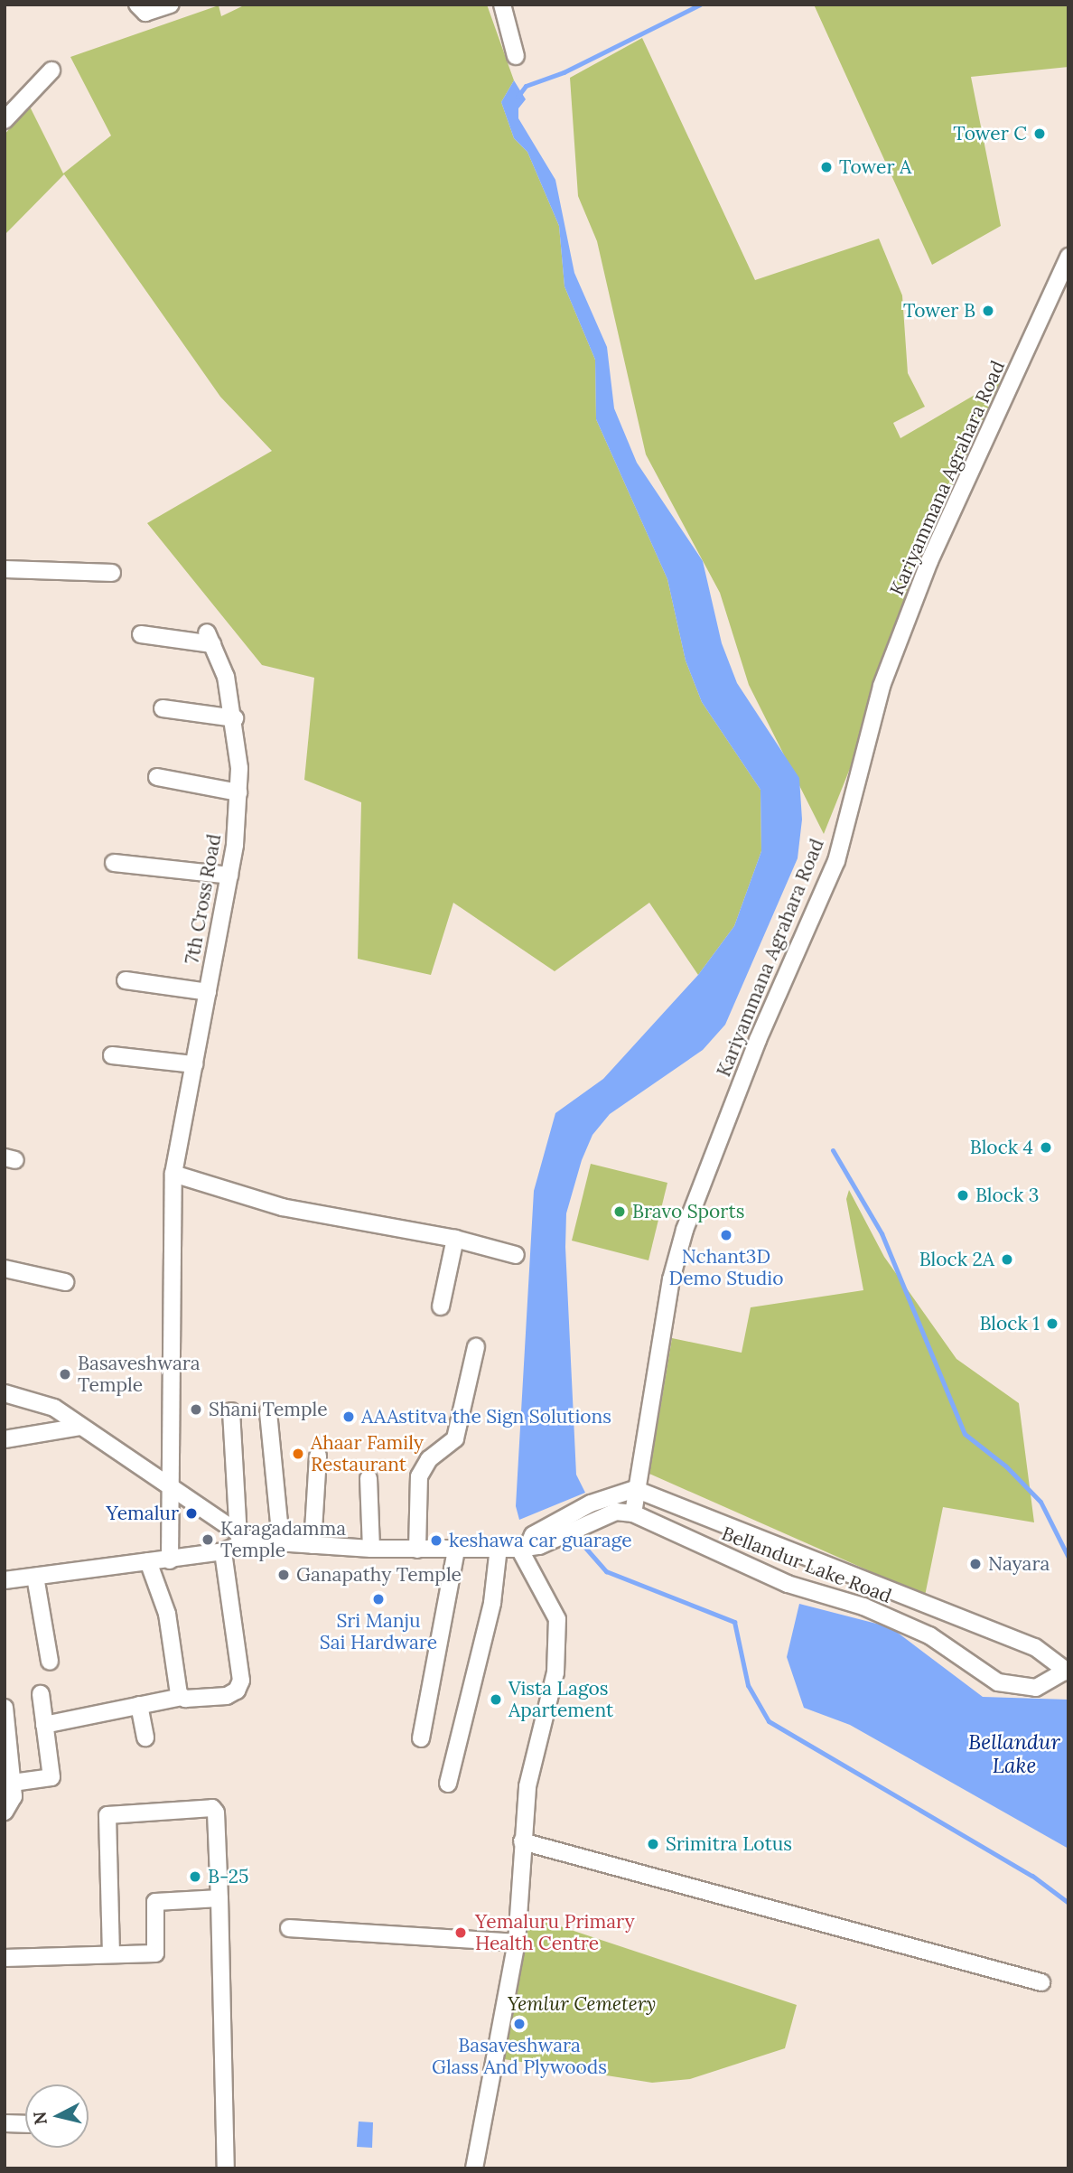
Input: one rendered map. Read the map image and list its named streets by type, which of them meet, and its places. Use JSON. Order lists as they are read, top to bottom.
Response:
{
  "streets": {
    "street": ["Kariyammana Agrahara Road", "7th Cross Road", "Bellandur Lake Road"]
  },
  "crossings": [
    ["Kariyammana Agrahara Road", "Bellandur Lake Road"]
  ],
  "water": ["Bellandur Lake"],
  "parks": ["Yemlur Cemetery"],
  "places": [
    "Tower C",
    "Tower A",
    "Tower B",
    "Block 4",
    "Block 3",
    "Bravo Sports",
    "Nchant3D Demo Studio",
    "Block 2A",
    "Block 1",
    "Basaveshwara Temple",
    "Shani Temple",
    "AAAstitva the Sign Solutions",
    "Ahaar Family Restaurant",
    "Yemalur",
    "Karagadamma Temple",
    "keshawa car guarage",
    "Nayara",
    "Ganapathy Temple",
    "Sri Manju Sai Hardware",
    "Vista Lagos Apartement",
    "Srimitra Lotus",
    "B-25",
    "Yemaluru Primary Health Centre",
    "Basaveshwara Glass And Plywoods"
  ],
  "north": "left"
}
